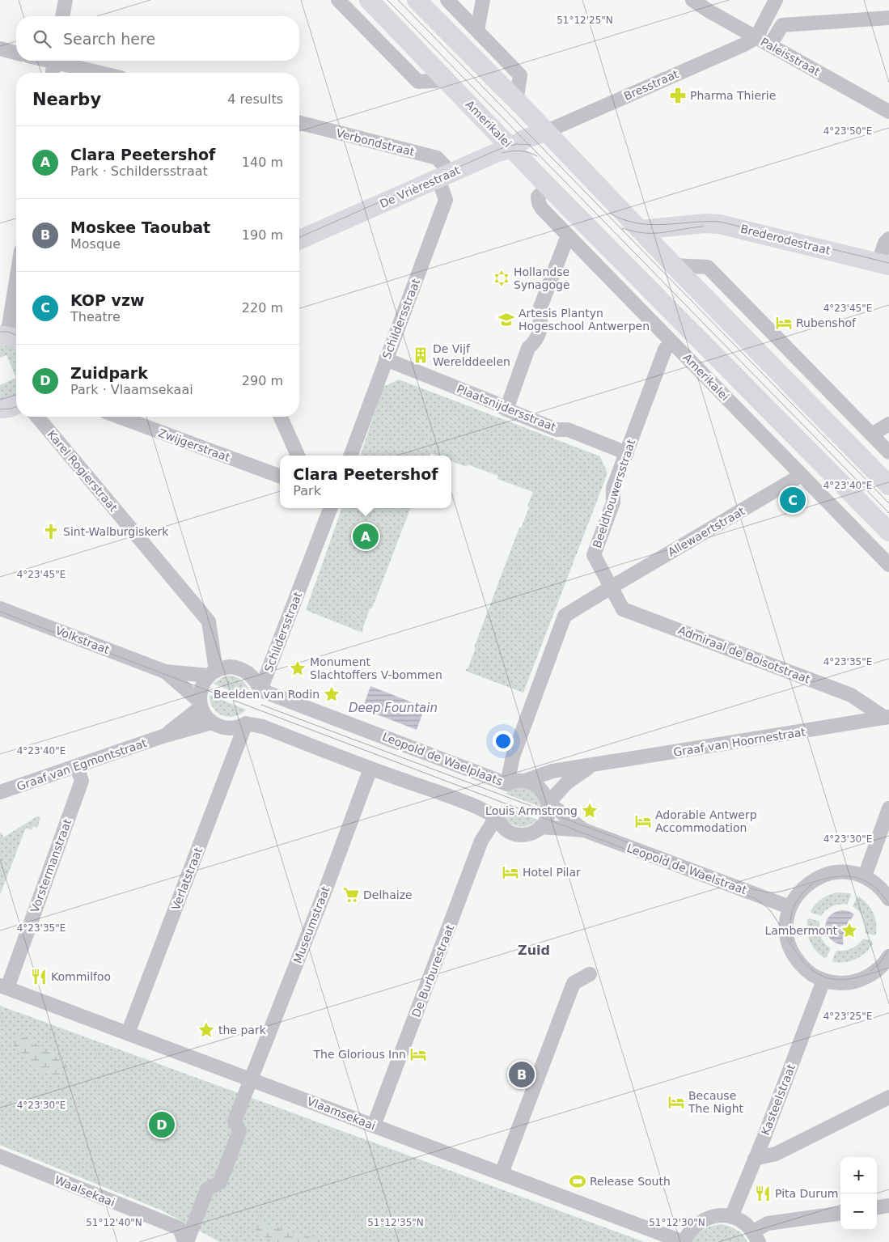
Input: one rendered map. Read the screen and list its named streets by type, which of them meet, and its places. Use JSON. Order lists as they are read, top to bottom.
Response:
{
  "streets": {
    "main road": ["Amerikalei", "De Vrièrestraat", "Brederodestraat"],
    "street": [
      "Paleisstraat",
      "Bresstraat",
      "Verbondstraat",
      "Schildersstraat",
      "Plaatsnijdersstraat",
      "Zwijgerstraat",
      "Karel Rogierstraat",
      "Beeldhouwersstraat",
      "Allewaertstraat",
      "Volkstraat",
      "Admiraal de Boisotstraat",
      "Graaf van Hoornestraat",
      "Leopold de Waelplaats",
      "Graaf van Egmontstraat",
      "Vorstermanstraat",
      "Leopold de Waelstraat",
      "Verlatstraat",
      "Museumstraat",
      "De Burburestraat",
      "Kasteelstraat",
      "Vlaamsekaai",
      "Waalsekaai"
    ]
  },
  "crossings": [
    ["Paleisstraat", "Bresstraat"],
    ["Bresstraat", "De Vrièrestraat"],
    ["Amerikalei", "De Vrièrestraat"],
    ["Amerikalei", "Beeldhouwersstraat"],
    ["Amerikalei", "Allewaertstraat"],
    ["Verbondstraat", "De Vrièrestraat"],
    ["Verbondstraat", "Schildersstraat"],
    ["De Vrièrestraat", "Schildersstraat"],
    ["Schildersstraat", "Plaatsnijdersstraat"],
    ["Schildersstraat", "Leopold de Waelplaats"],
    ["Plaatsnijdersstraat", "Beeldhouwersstraat"],
    ["Karel Rogierstraat", "Volkstraat"],
    ["Beeldhouwersstraat", "Allewaertstraat"],
    ["Beeldhouwersstraat", "Admiraal de Boisotstraat"],
    ["Allewaertstraat", "Admiraal de Boisotstraat"],
    ["Volkstraat", "Graaf van Egmontstraat"],
    ["Admiraal de Boisotstraat", "Graaf van Hoornestraat"],
    ["Graaf van Hoornestraat", "Leopold de Waelplaats"],
    ["Graaf van Hoornestraat", "Leopold de Waelstraat"],
    ["Graaf van Egmontstraat", "Vorstermanstraat"],
    ["Vorstermanstraat", "Vlaamsekaai"],
    ["Verlatstraat", "Vlaamsekaai"],
    ["Museumstraat", "Vlaamsekaai"],
    ["Museumstraat", "Waalsekaai"],
    ["De Burburestraat", "Vlaamsekaai"]
  ],
  "districts": ["Zuid"],
  "water": ["Deep Fountain"],
  "places": {
    "pharmacy": ["Pharma Thierie"],
    "synagogue": ["Hollandse Synagoge"],
    "school or university": ["Artesis Plantyn Hogeschool Antwerpen"],
    "hotel": [
      "Rubenshof",
      "Adorable Antwerp Accommodation",
      "Hotel Pilar",
      "The Glorious Inn",
      "Because The Night"
    ],
    "building": ["De Vijf Werelddeelen"],
    "church": ["Sint-Walburgiskerk"],
    "place": [
      "Monument Slachtoffers V-bommen",
      "Beelden van Rodin",
      "Louis Armstrong",
      "Lambermont",
      "the park"
    ],
    "supermarket": ["Delhaize"],
    "restaurant": ["Kommilfoo", "Pita Durum"],
    "sports": ["Release South"]
  },
  "page": {
    "search": "Search here",
    "heading": ["Nearby", "4 results"],
    "list": [
      {
        "mark": "A",
        "name": "Clara Peetershof",
        "note": "Park · Schildersstraat",
        "value": "140 m"
      },
      {
        "mark": "B",
        "name": "Moskee Taoubat",
        "note": "Mosque",
        "value": "190 m"
      },
      {
        "mark": "C",
        "name": "KOP vzw",
        "note": "Theatre",
        "value": "220 m"
      },
      {
        "mark": "D",
        "name": "Zuidpark",
        "note": "Park · Vlaamsekaai",
        "value": "290 m"
      }
    ],
    "popup": ["Clara Peetershof", "Park"],
    "pins": [
      "C",
      "A",
      "B",
      "D"
    ],
    "map_buttons": ["+", "−"]
  },
  "coordinates": [
    "51°12'25\"N",
    "4°23'50\"E",
    "4°23'45\"E",
    "4°23'40\"E",
    "4°23'35\"E",
    "4°23'30\"E",
    "4°23'25\"E",
    "51°12'40\"N",
    "51°12'35\"N",
    "51°12'30\"N"
  ]
}
